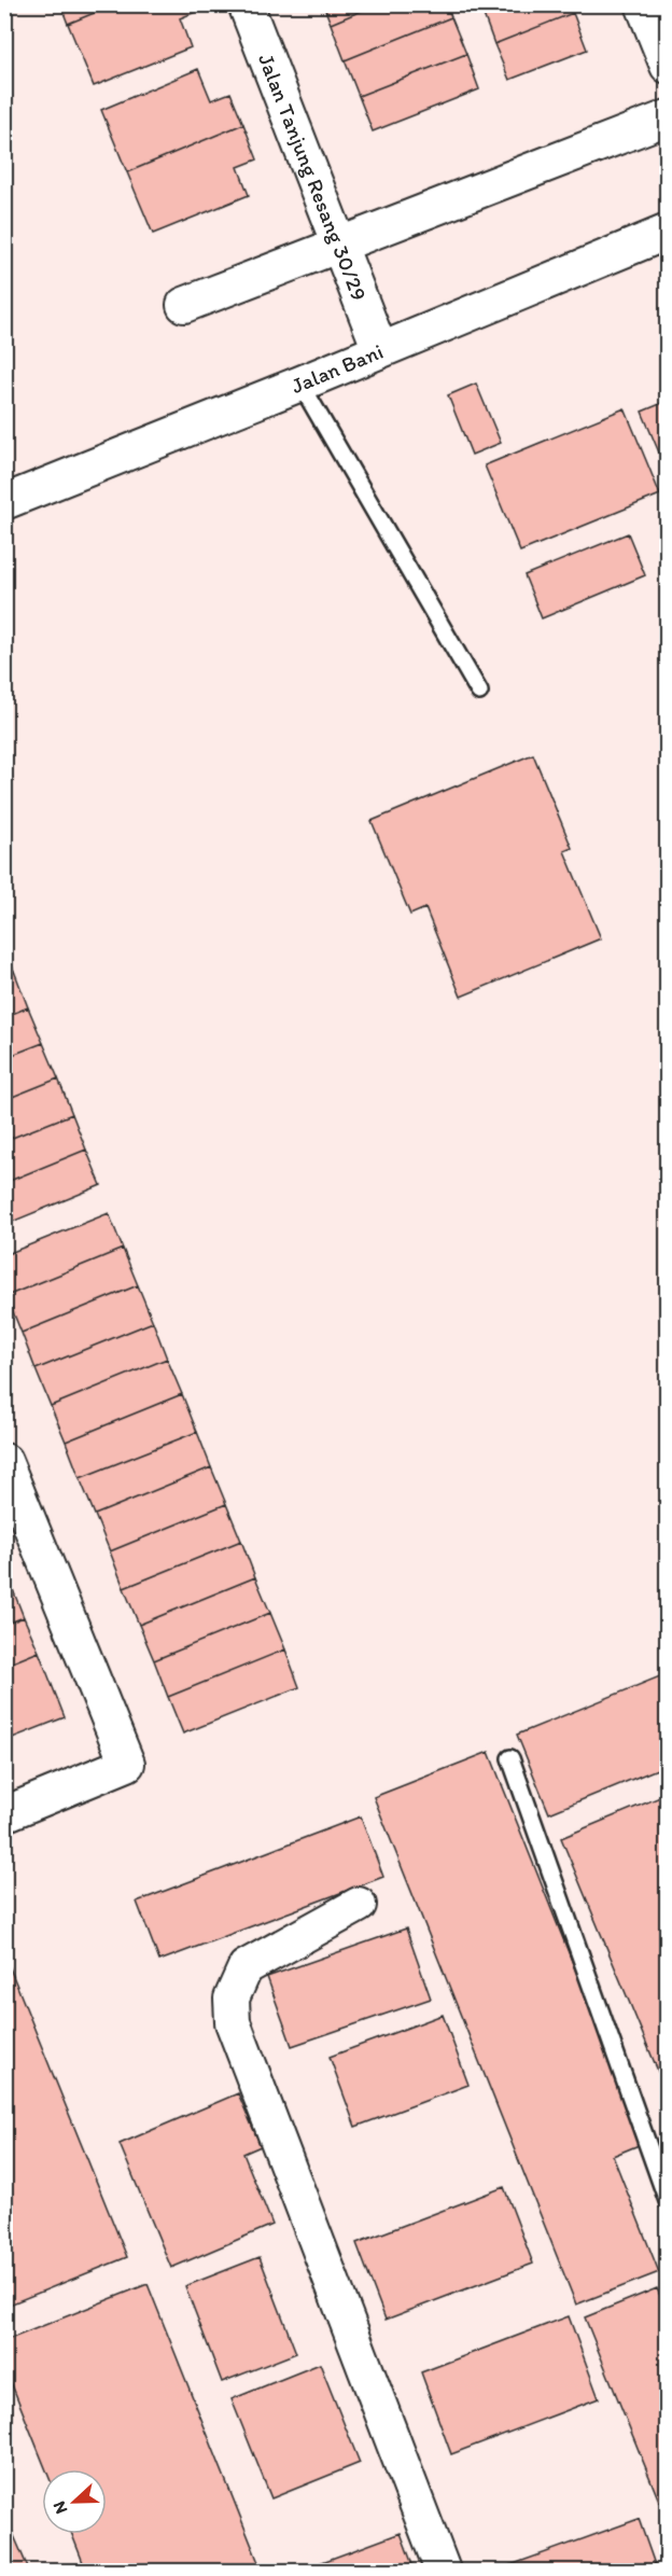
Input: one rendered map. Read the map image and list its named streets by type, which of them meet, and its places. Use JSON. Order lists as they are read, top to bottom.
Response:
{
  "streets": {
    "street": ["Jalan Tanjung Resang 30/29", "Jalan Bani"]
  },
  "crossings": [
    ["Jalan Tanjung Resang 30/29", "Jalan Bani"]
  ],
  "north": "left"
}
